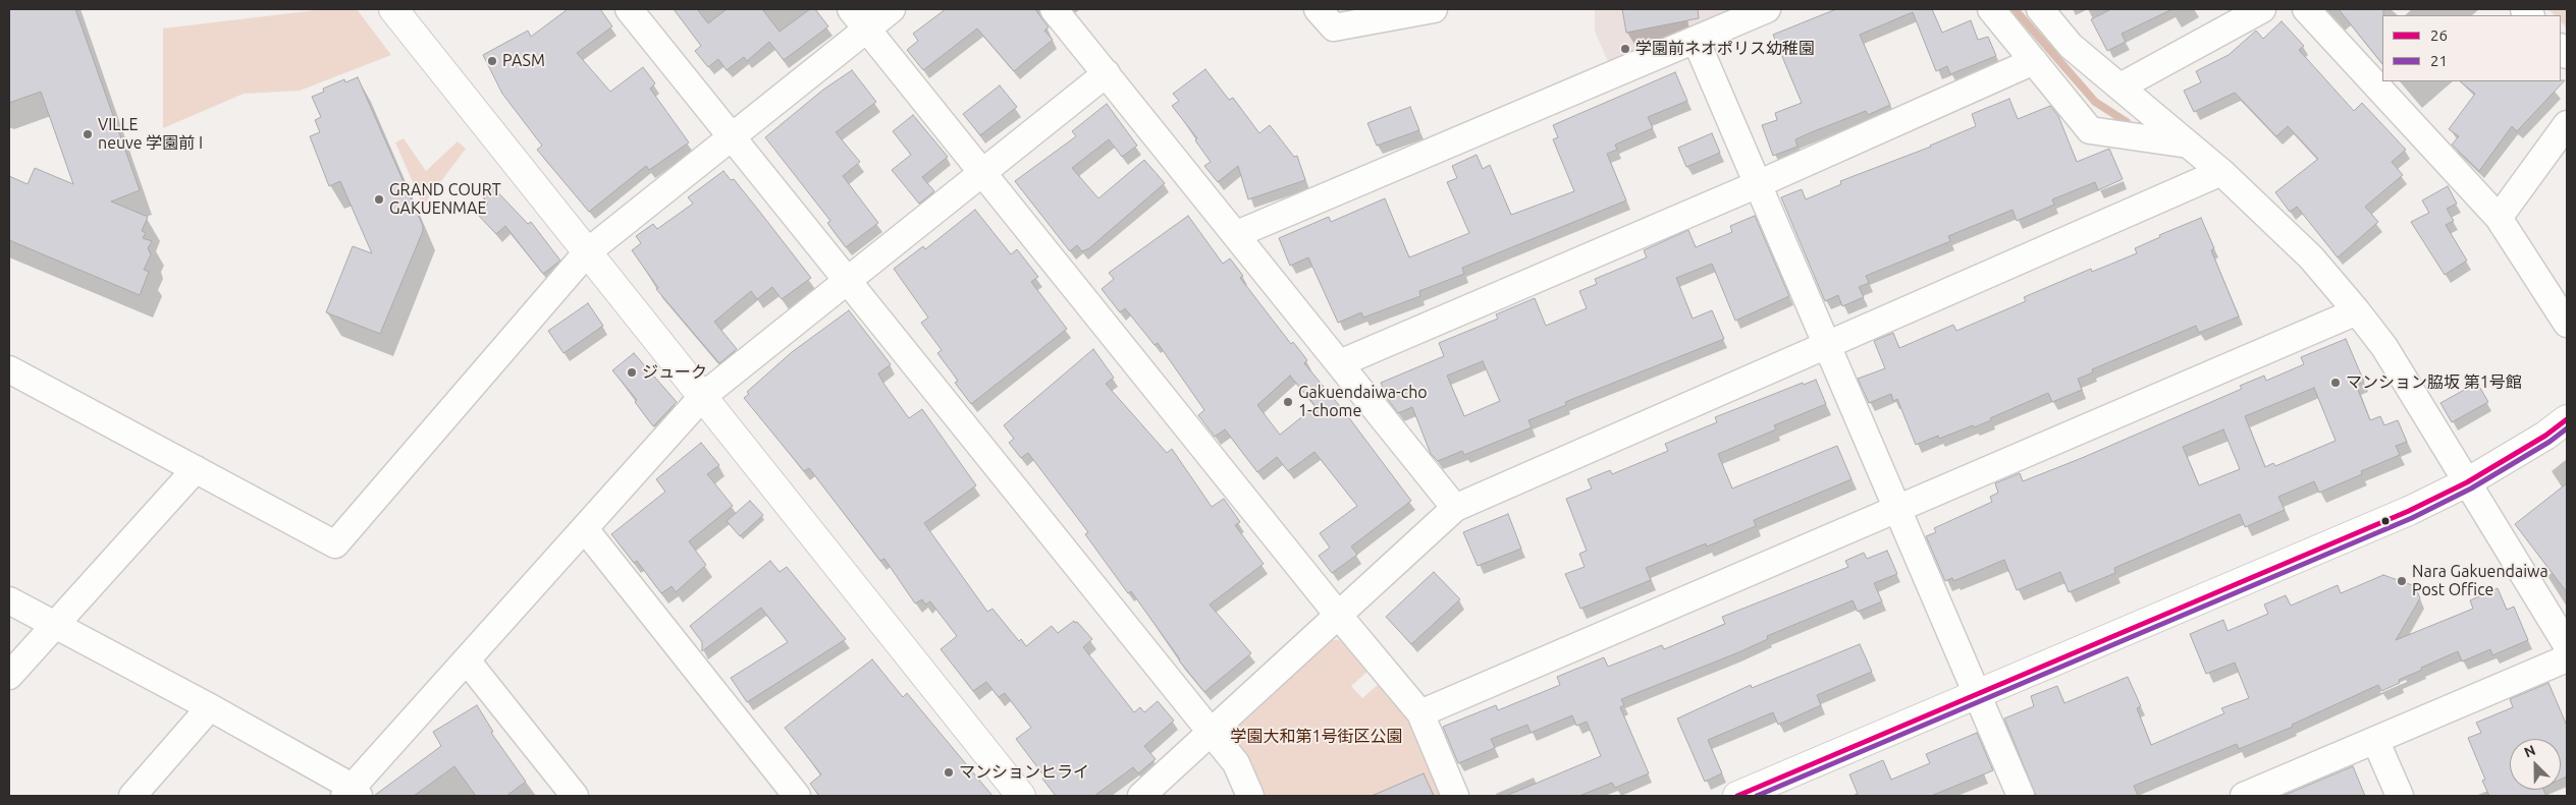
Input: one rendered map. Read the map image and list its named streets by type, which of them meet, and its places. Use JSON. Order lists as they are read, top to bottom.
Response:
{
  "parks": ["学園大和第1号街区公園"],
  "places": [
    "学園前ネオポリス幼稚園",
    "PASM",
    "VILLE neuve 学園前 I",
    "GRAND COURT GAKUENMAE",
    "ジューク",
    "マンション脇坂 第1号館",
    "Gakuendaiwa-cho 1-chome",
    "Nara Gakuendaiwa Post Office",
    "マンションヒライ"
  ],
  "lines": ["transit line 26", "transit line 21"],
  "legend": ["26", "21"],
  "north": "top left"
}
